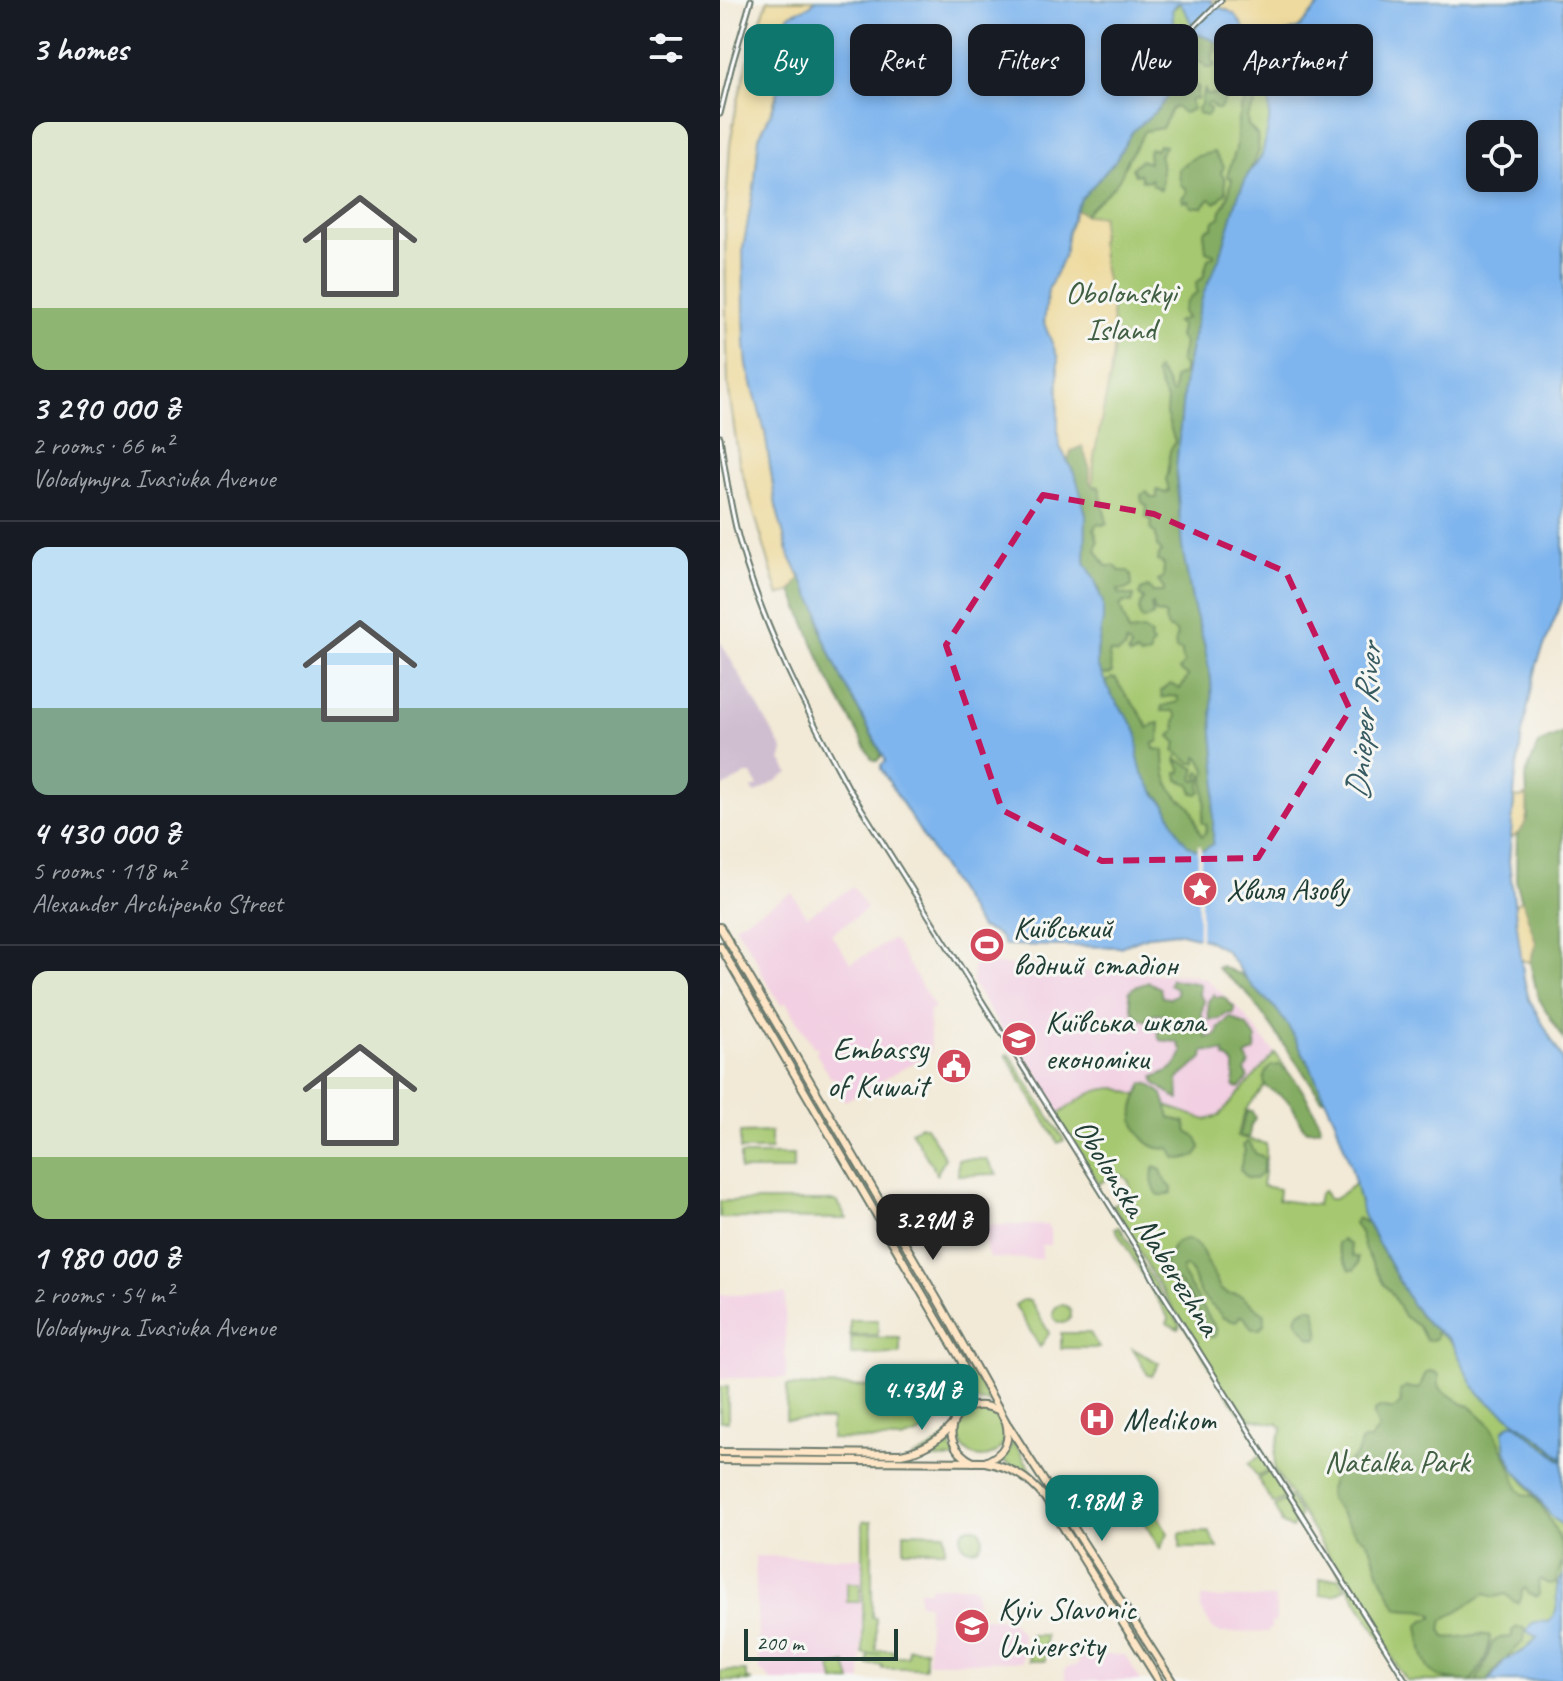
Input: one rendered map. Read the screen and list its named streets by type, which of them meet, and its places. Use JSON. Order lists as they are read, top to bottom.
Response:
{
  "streets": {
    "street": ["Obolonska Naberezhna"]
  },
  "water": ["Dnieper River"],
  "parks": ["Obolonskyi Island", "Natalka Park"],
  "places": {
    "place": ["Хвиля Азову"],
    "sports": ["Київський водний стадіон"],
    "school or university": ["Київська школа економіки", "Kyiv Slavonic University"],
    "public building": ["Embassy of Kuwait"],
    "hospital": ["Medikom"]
  },
  "scale_bar": "200 m",
  "page": {
    "heading": "3 homes",
    "chip": [
      "Buy",
      "Rent",
      "Filters",
      "New",
      "Apartment"
    ],
    "list": [
      {
        "name": "3 290 000 ₴",
        "note": "2 rooms · 66 m² · Volodymyra Ivasiuka Avenue"
      },
      {
        "name": "4 430 000 ₴",
        "note": "5 rooms · 118 m² · Alexander Archipenko Street"
      },
      {
        "name": "1 980 000 ₴",
        "note": "2 rooms · 54 m² · Volodymyra Ivasiuka Avenue"
      }
    ],
    "price": ["3.29M ₴", "4.43M ₴", "1.98M ₴"],
    "scale": "200 m"
  }
}
